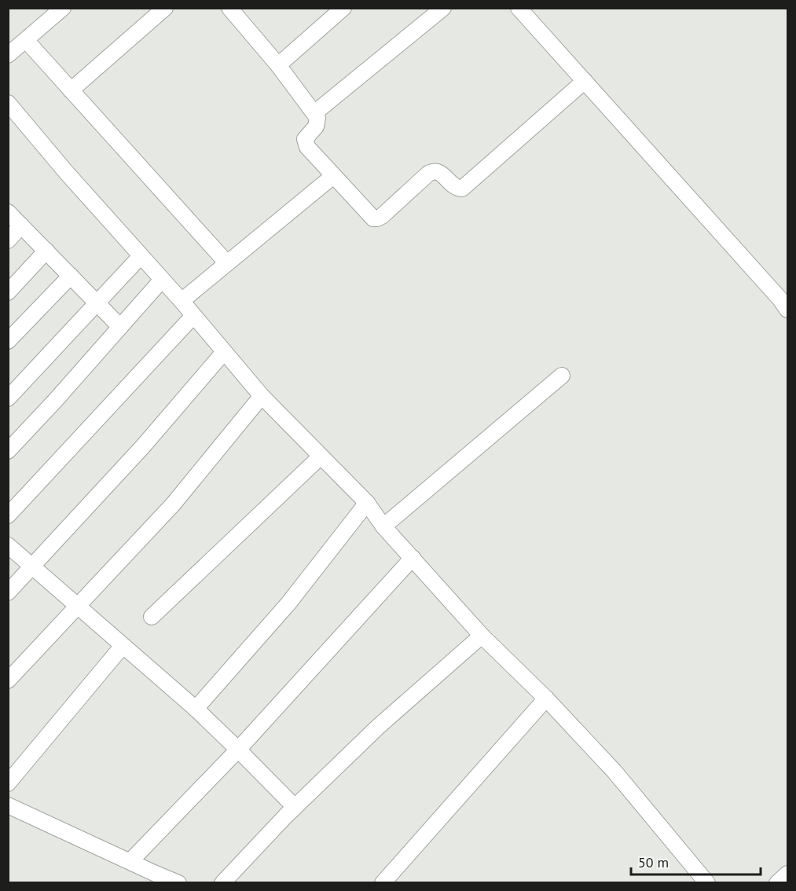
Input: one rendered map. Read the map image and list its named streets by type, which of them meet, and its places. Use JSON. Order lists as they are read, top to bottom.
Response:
{
  "scale_bar": "50 m"
}
